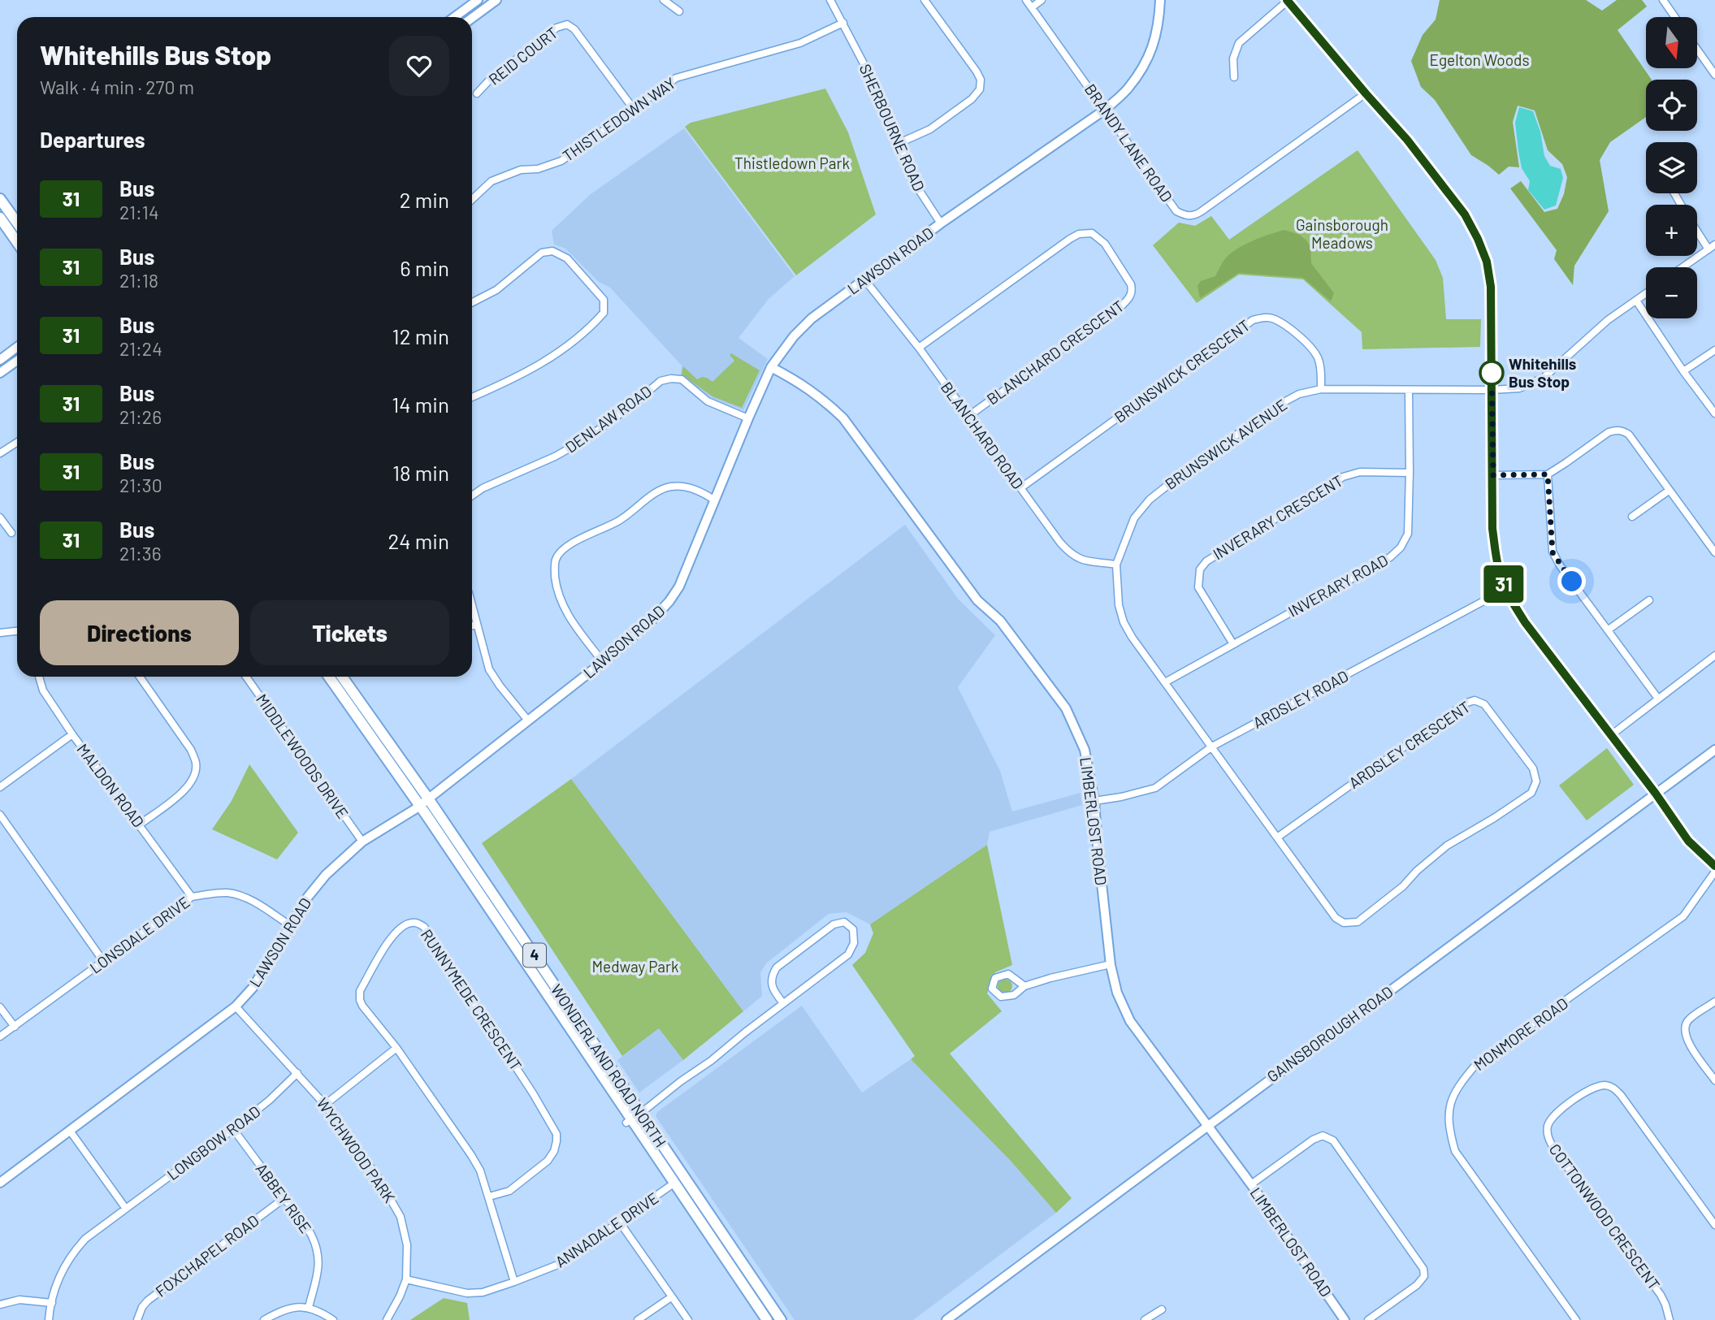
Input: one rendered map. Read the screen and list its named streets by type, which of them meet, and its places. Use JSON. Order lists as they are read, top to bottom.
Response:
{
  "streets": {
    "main road": ["4", "WONDERLAND ROAD NORTH"],
    "street": [
      "REID COURT",
      "THISTLEDOWN WAY",
      "SHERBOURNE ROAD",
      "BRANDY LANE ROAD",
      "LAWSON ROAD",
      "BLANCHARD CRESCENT",
      "BRUNSWICK CRESCENT",
      "DENLAW ROAD",
      "BLANCHARD ROAD",
      "BRUNSWICK AVENUE",
      "INVERARY CRESCENT",
      "INVERARY ROAD",
      "ARDSLEY ROAD",
      "ARDSLEY CRESCENT",
      "MIDDLEWOODS DRIVE",
      "MALDON ROAD",
      "LIMBERLOST ROAD",
      "LONSDALE DRIVE",
      "RUNNYMEDE CRESCENT",
      "GAINSBOROUGH ROAD",
      "MONMORE ROAD",
      "LONGBOW ROAD",
      "WYCHWOOD PARK",
      "ABBEY RISE",
      "COTTONWOOD CRESCENT",
      "ANNADALE DRIVE",
      "FOXCHAPEL ROAD"
    ]
  },
  "crossings": [
    ["REID COURT", "THISTLEDOWN WAY"],
    ["THISTLEDOWN WAY", "SHERBOURNE ROAD"],
    ["SHERBOURNE ROAD", "LAWSON ROAD"],
    ["BRANDY LANE ROAD", "LAWSON ROAD"],
    ["LAWSON ROAD", "DENLAW ROAD"],
    ["LAWSON ROAD", "BLANCHARD ROAD"],
    ["LAWSON ROAD", "MIDDLEWOODS DRIVE"],
    ["LAWSON ROAD", "LIMBERLOST ROAD"],
    ["LAWSON ROAD", "LONSDALE DRIVE"],
    ["LAWSON ROAD", "WONDERLAND ROAD NORTH"],
    ["LAWSON ROAD", "WYCHWOOD PARK"],
    ["BLANCHARD CRESCENT", "BLANCHARD ROAD"],
    ["BRUNSWICK CRESCENT", "BLANCHARD ROAD"],
    ["BRUNSWICK CRESCENT", "BRUNSWICK AVENUE"],
    ["BLANCHARD ROAD", "BRUNSWICK AVENUE"],
    ["BRUNSWICK AVENUE", "INVERARY ROAD"],
    ["BRUNSWICK AVENUE", "ARDSLEY ROAD"],
    ["BRUNSWICK AVENUE", "ARDSLEY CRESCENT"],
    ["INVERARY CRESCENT", "INVERARY ROAD"],
    ["ARDSLEY ROAD", "ARDSLEY CRESCENT"],
    ["ARDSLEY ROAD", "LIMBERLOST ROAD"],
    ["MALDON ROAD", "LONSDALE DRIVE"],
    ["LIMBERLOST ROAD", "GAINSBOROUGH ROAD"],
    ["RUNNYMEDE CRESCENT", "ANNADALE DRIVE"],
    ["WONDERLAND ROAD NORTH", "ANNADALE DRIVE"],
    ["LONGBOW ROAD", "WYCHWOOD PARK"],
    ["LONGBOW ROAD", "ABBEY RISE"],
    ["WYCHWOOD PARK", "ANNADALE DRIVE"],
    ["ABBEY RISE", "FOXCHAPEL ROAD"]
  ],
  "parks": [
    "Egelton Woods",
    "Thistledown Park",
    "Gainsborough Meadows",
    "Medway Park"
  ],
  "places": ["Whitehills Bus Stop"],
  "lines": ["bus line 31"],
  "north": "bottom",
  "page": {
    "on_map": "31",
    "map_buttons": ["+", "−"],
    "heading": [
      ["Whitehills Bus Stop", "Walk · 4 min · 270 m"],
      "Departures"
    ],
    "list": [
      {
        "mark": "31",
        "name": "Bus",
        "note": "21:14",
        "value": "2 min"
      },
      {
        "mark": "31",
        "name": "Bus",
        "note": "21:18",
        "value": "6 min"
      },
      {
        "mark": "31",
        "name": "Bus",
        "note": "21:24",
        "value": "12 min"
      },
      {
        "mark": "31",
        "name": "Bus",
        "note": "21:26",
        "value": "14 min"
      },
      {
        "mark": "31",
        "name": "Bus",
        "note": "21:30",
        "value": "18 min"
      },
      {
        "mark": "31",
        "name": "Bus",
        "note": "21:36",
        "value": "24 min"
      }
    ],
    "buttons": ["Directions", "Tickets"]
  }
}
